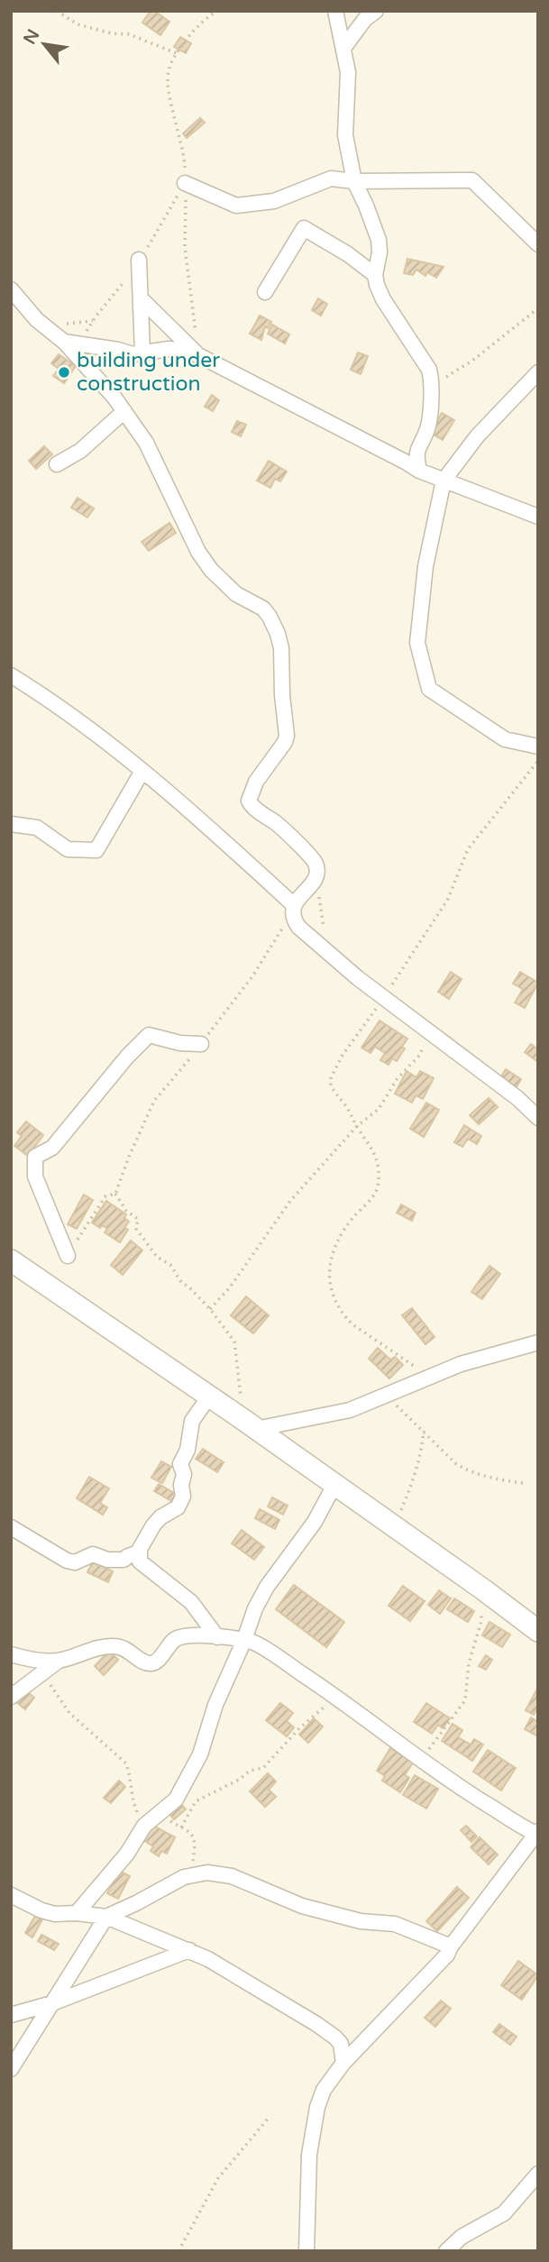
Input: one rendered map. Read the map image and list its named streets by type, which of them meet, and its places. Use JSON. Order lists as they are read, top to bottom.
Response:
{
  "places": ["building under construction"],
  "north": "top left"
}
